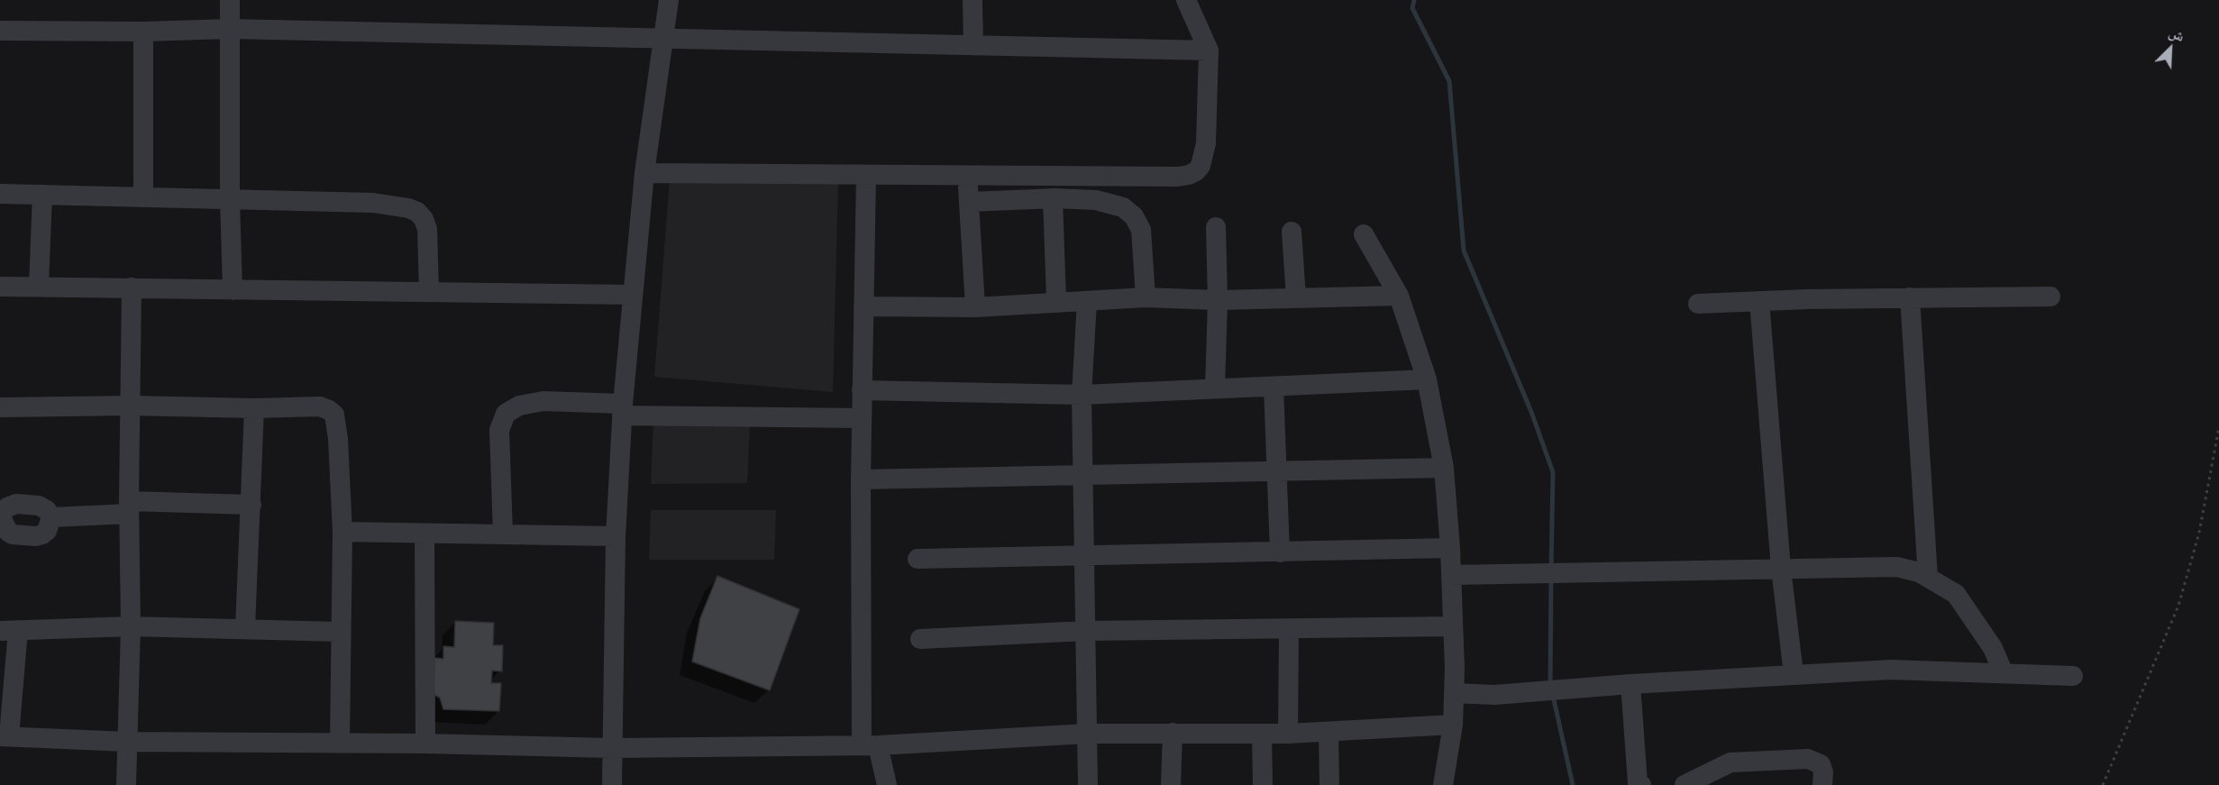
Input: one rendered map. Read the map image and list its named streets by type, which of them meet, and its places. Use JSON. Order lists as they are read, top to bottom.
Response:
{
  "north": "top right"
}
